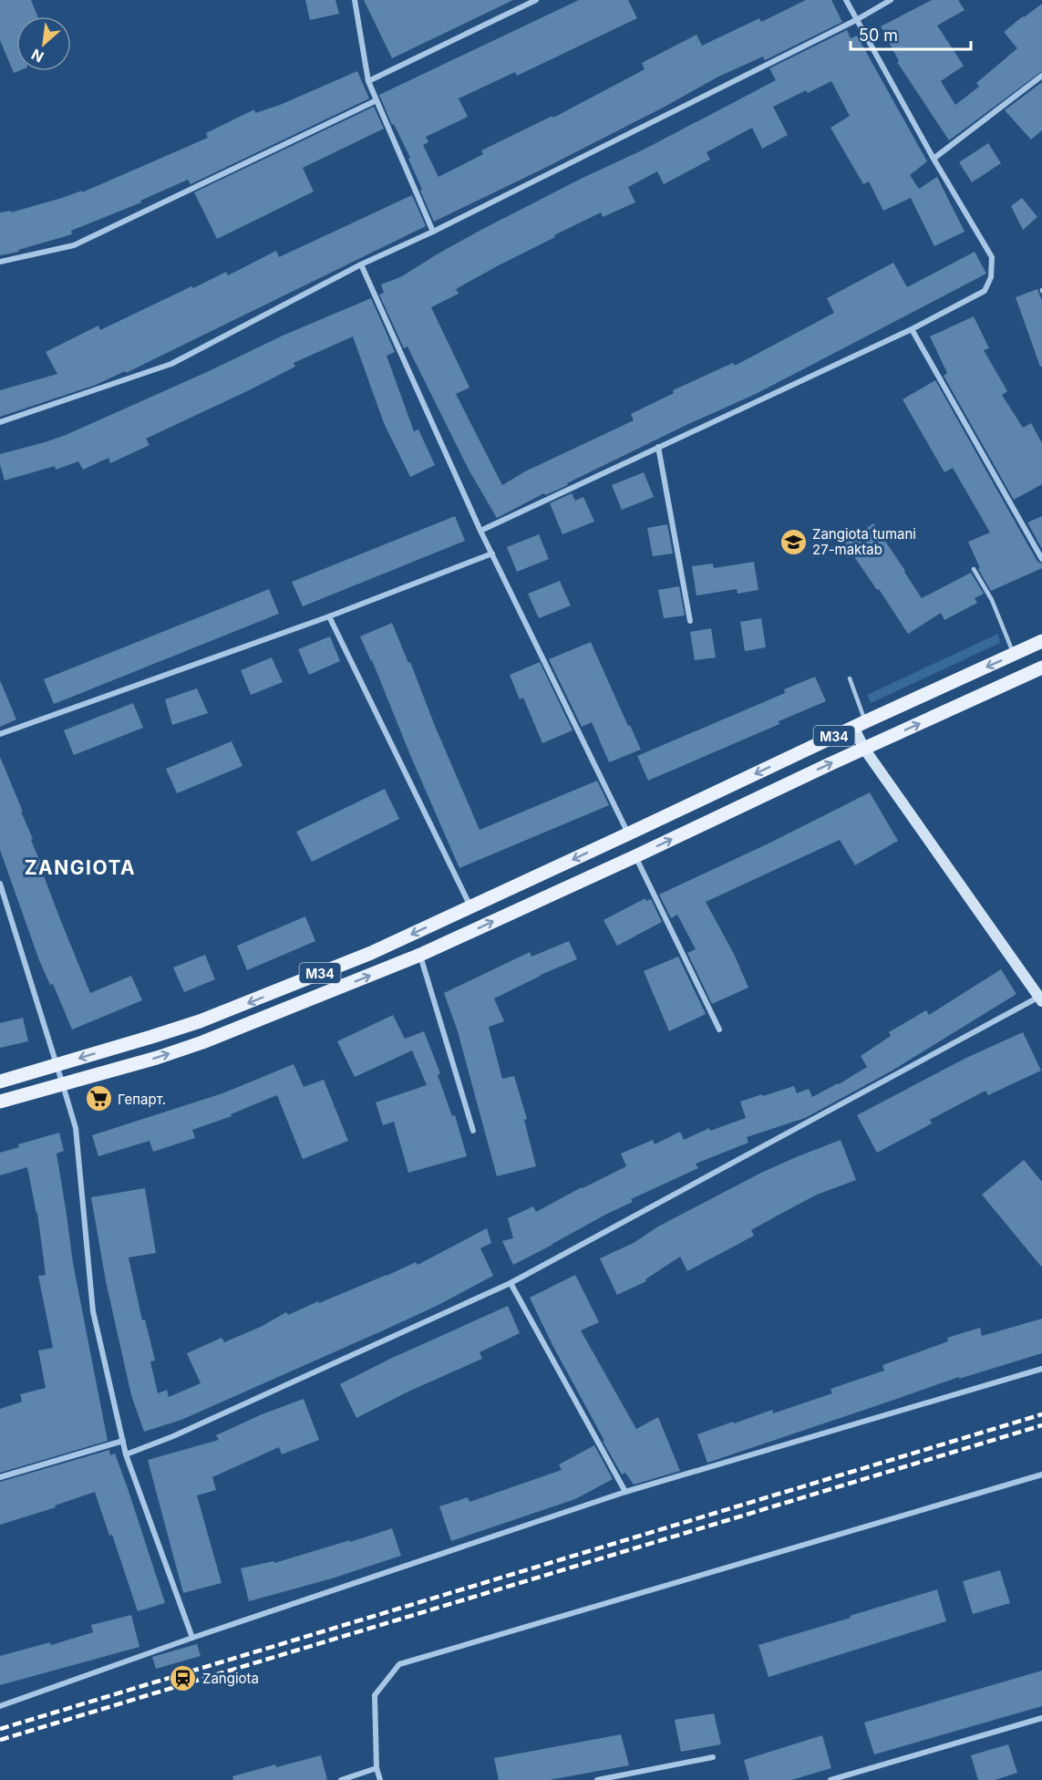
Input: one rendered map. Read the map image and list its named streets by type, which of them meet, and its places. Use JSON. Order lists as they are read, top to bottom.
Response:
{
  "streets": {
    "main road": ["M34"]
  },
  "districts": ["ZANGIOTA"],
  "places": {
    "school or university": ["Zangiota tumani 27-maktab"],
    "supermarket": ["Гепарт."],
    "station": ["Zangiota"]
  },
  "scale_bar": "50 m",
  "north": "bottom left"
}
